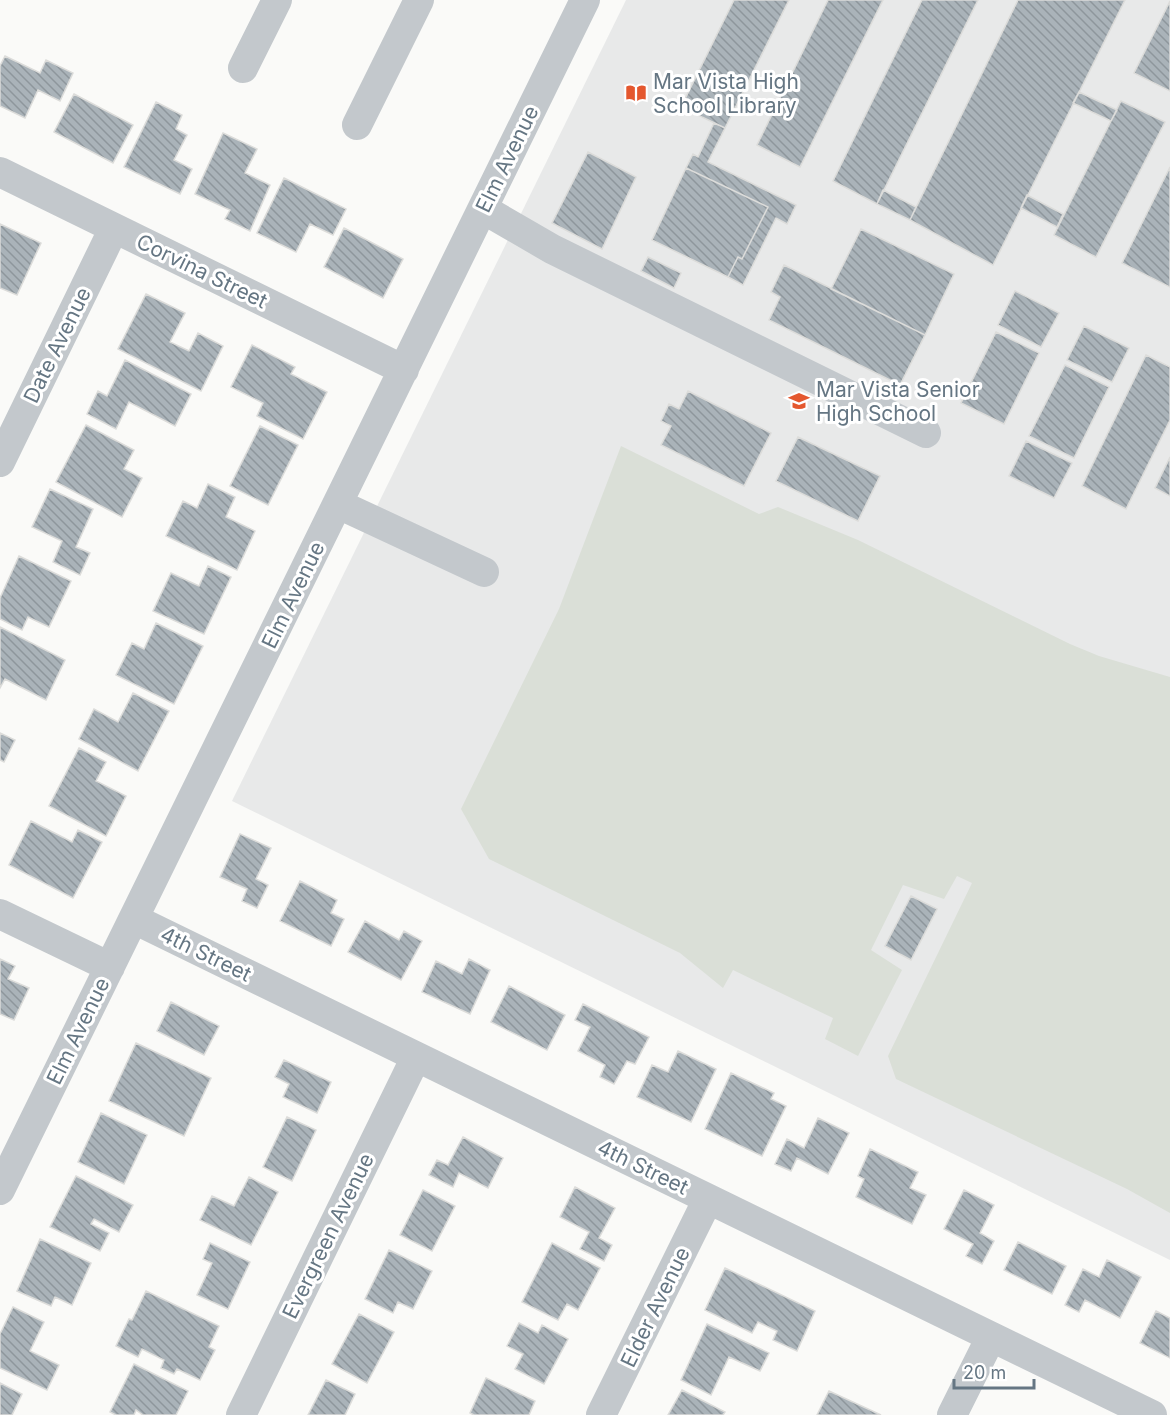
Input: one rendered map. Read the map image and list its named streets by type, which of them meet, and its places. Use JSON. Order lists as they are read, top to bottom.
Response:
{
  "streets": {
    "street": [
      "Elm Avenue",
      "Corvina Street",
      "Date Avenue",
      "4th Street",
      "Evergreen Avenue",
      "Elder Avenue"
    ]
  },
  "crossings": [
    ["Elm Avenue", "Corvina Street"],
    ["Elm Avenue", "4th Street"],
    ["Corvina Street", "Date Avenue"],
    ["4th Street", "Evergreen Avenue"],
    ["4th Street", "Elder Avenue"]
  ],
  "places": {
    "library": ["Mar Vista High School Library"],
    "school or university": ["Mar Vista Senior High School"]
  },
  "scale_bar": "20 m"
}
